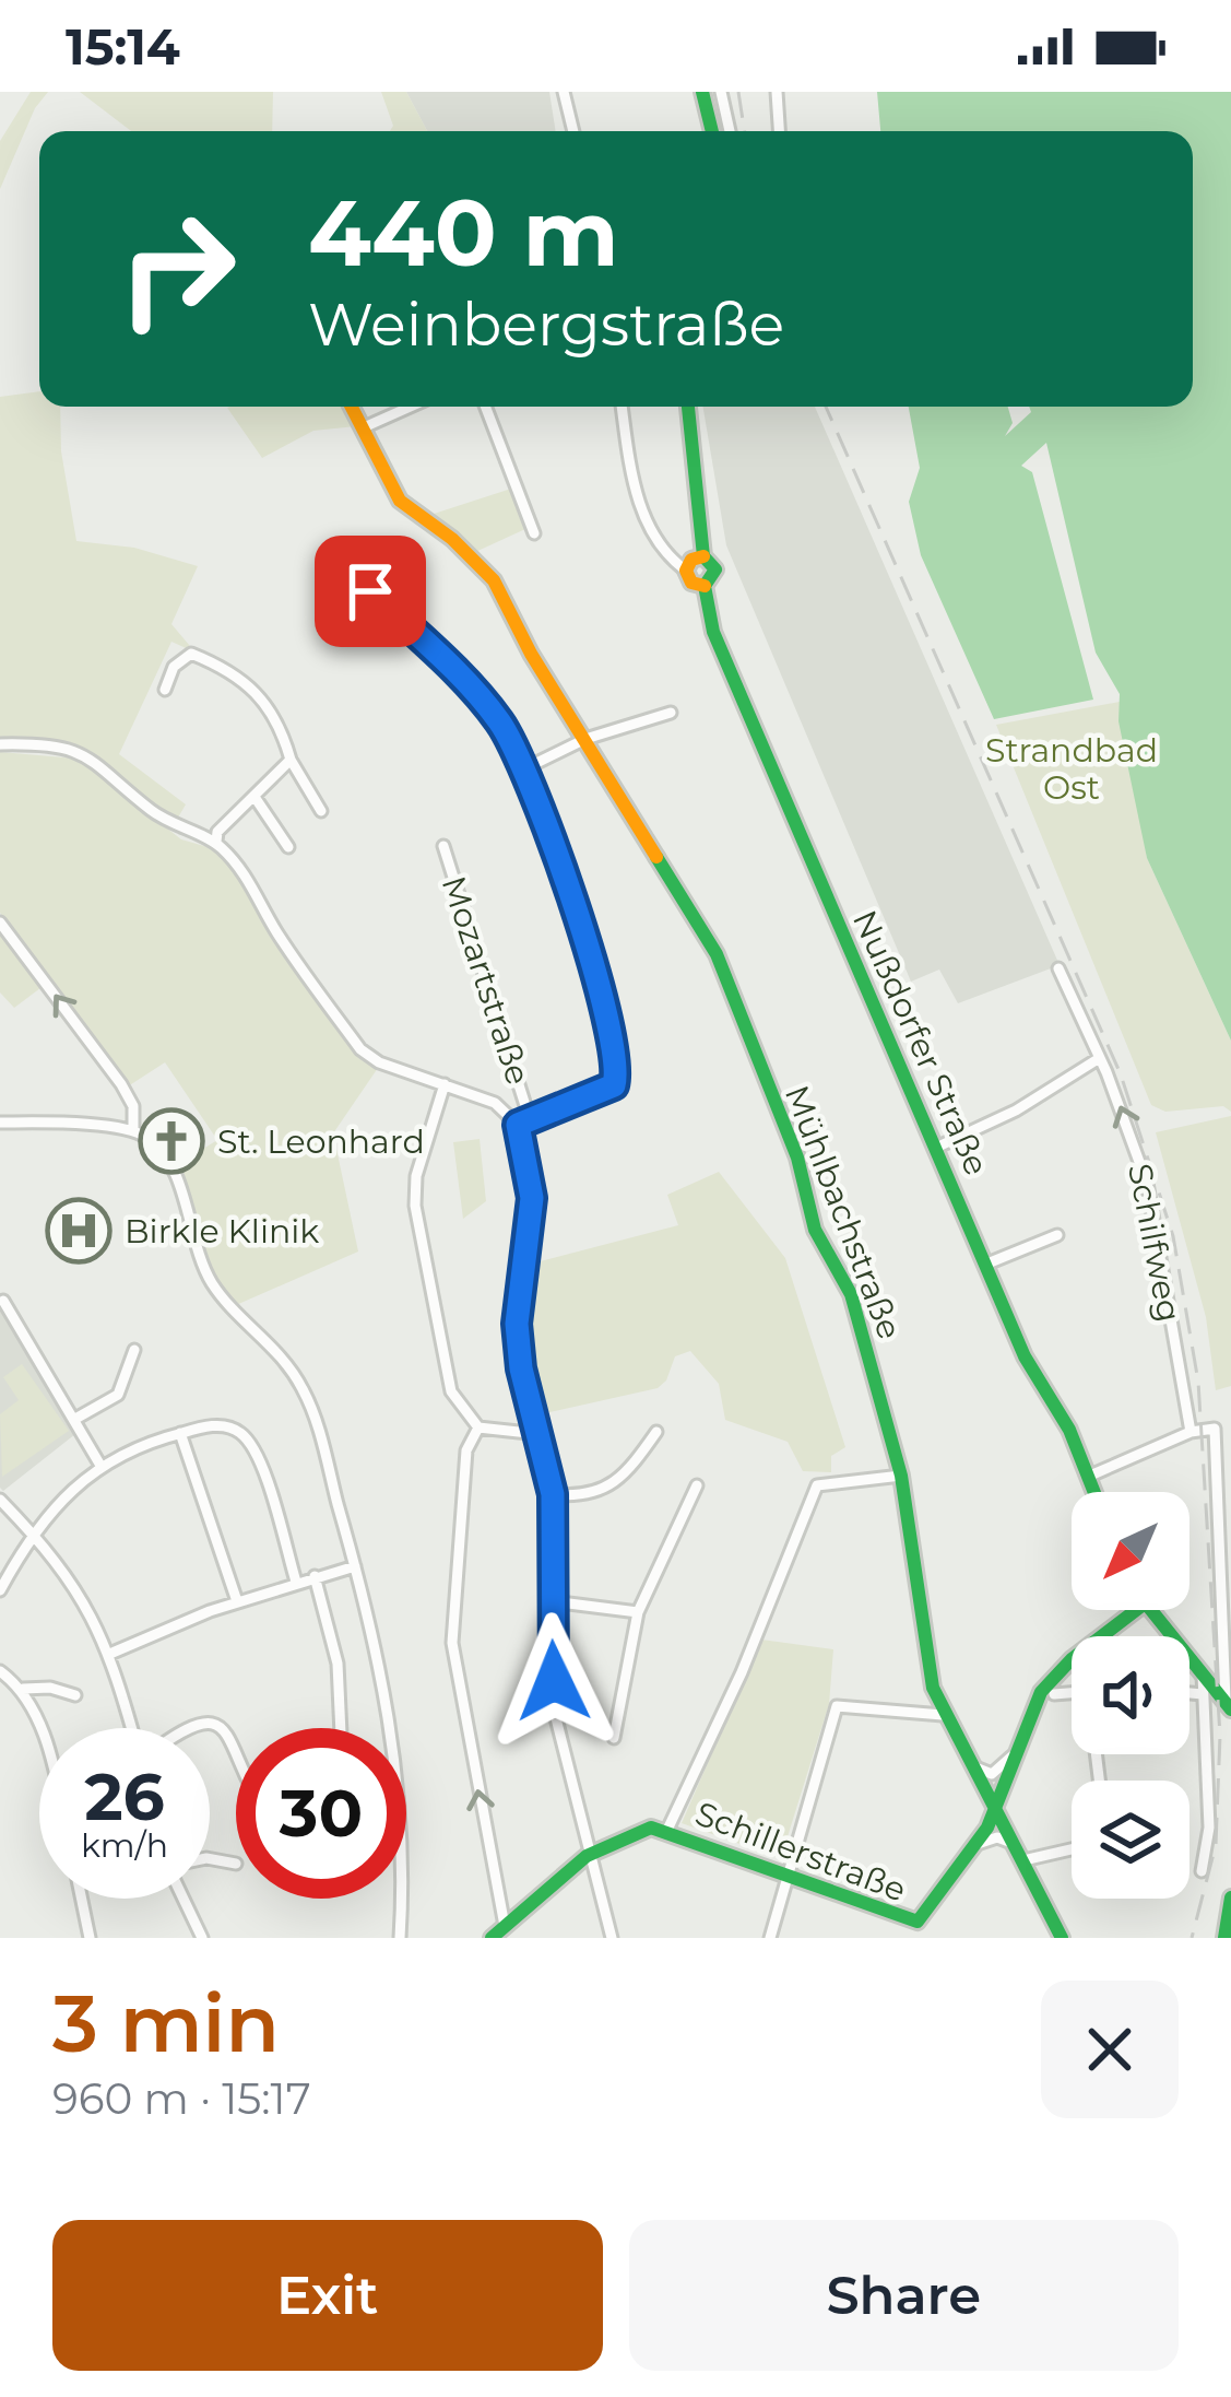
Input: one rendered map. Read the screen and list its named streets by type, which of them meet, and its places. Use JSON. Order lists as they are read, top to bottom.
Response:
{
  "streets": {
    "street": [
      "Mozartstraße",
      "Nußdorfer Straße",
      "Mühlbachstraße",
      "Schilfweg",
      "Schillerstraße"
    ]
  },
  "one_way": ["Schilfweg"],
  "parks": ["Strandbad Ost"],
  "places": {
    "church": ["St. Leonhard"],
    "hospital": ["Birkle Klinik"]
  },
  "north": "bottom left",
  "page": {
    "status": "15:14",
    "turn": ["440 m", "Weinbergstraße"],
    "speed": "26 km/h",
    "limit": "30",
    "heading": ["3 min", "960 m · 15:17"],
    "buttons": ["Exit", "Share"]
  }
}
